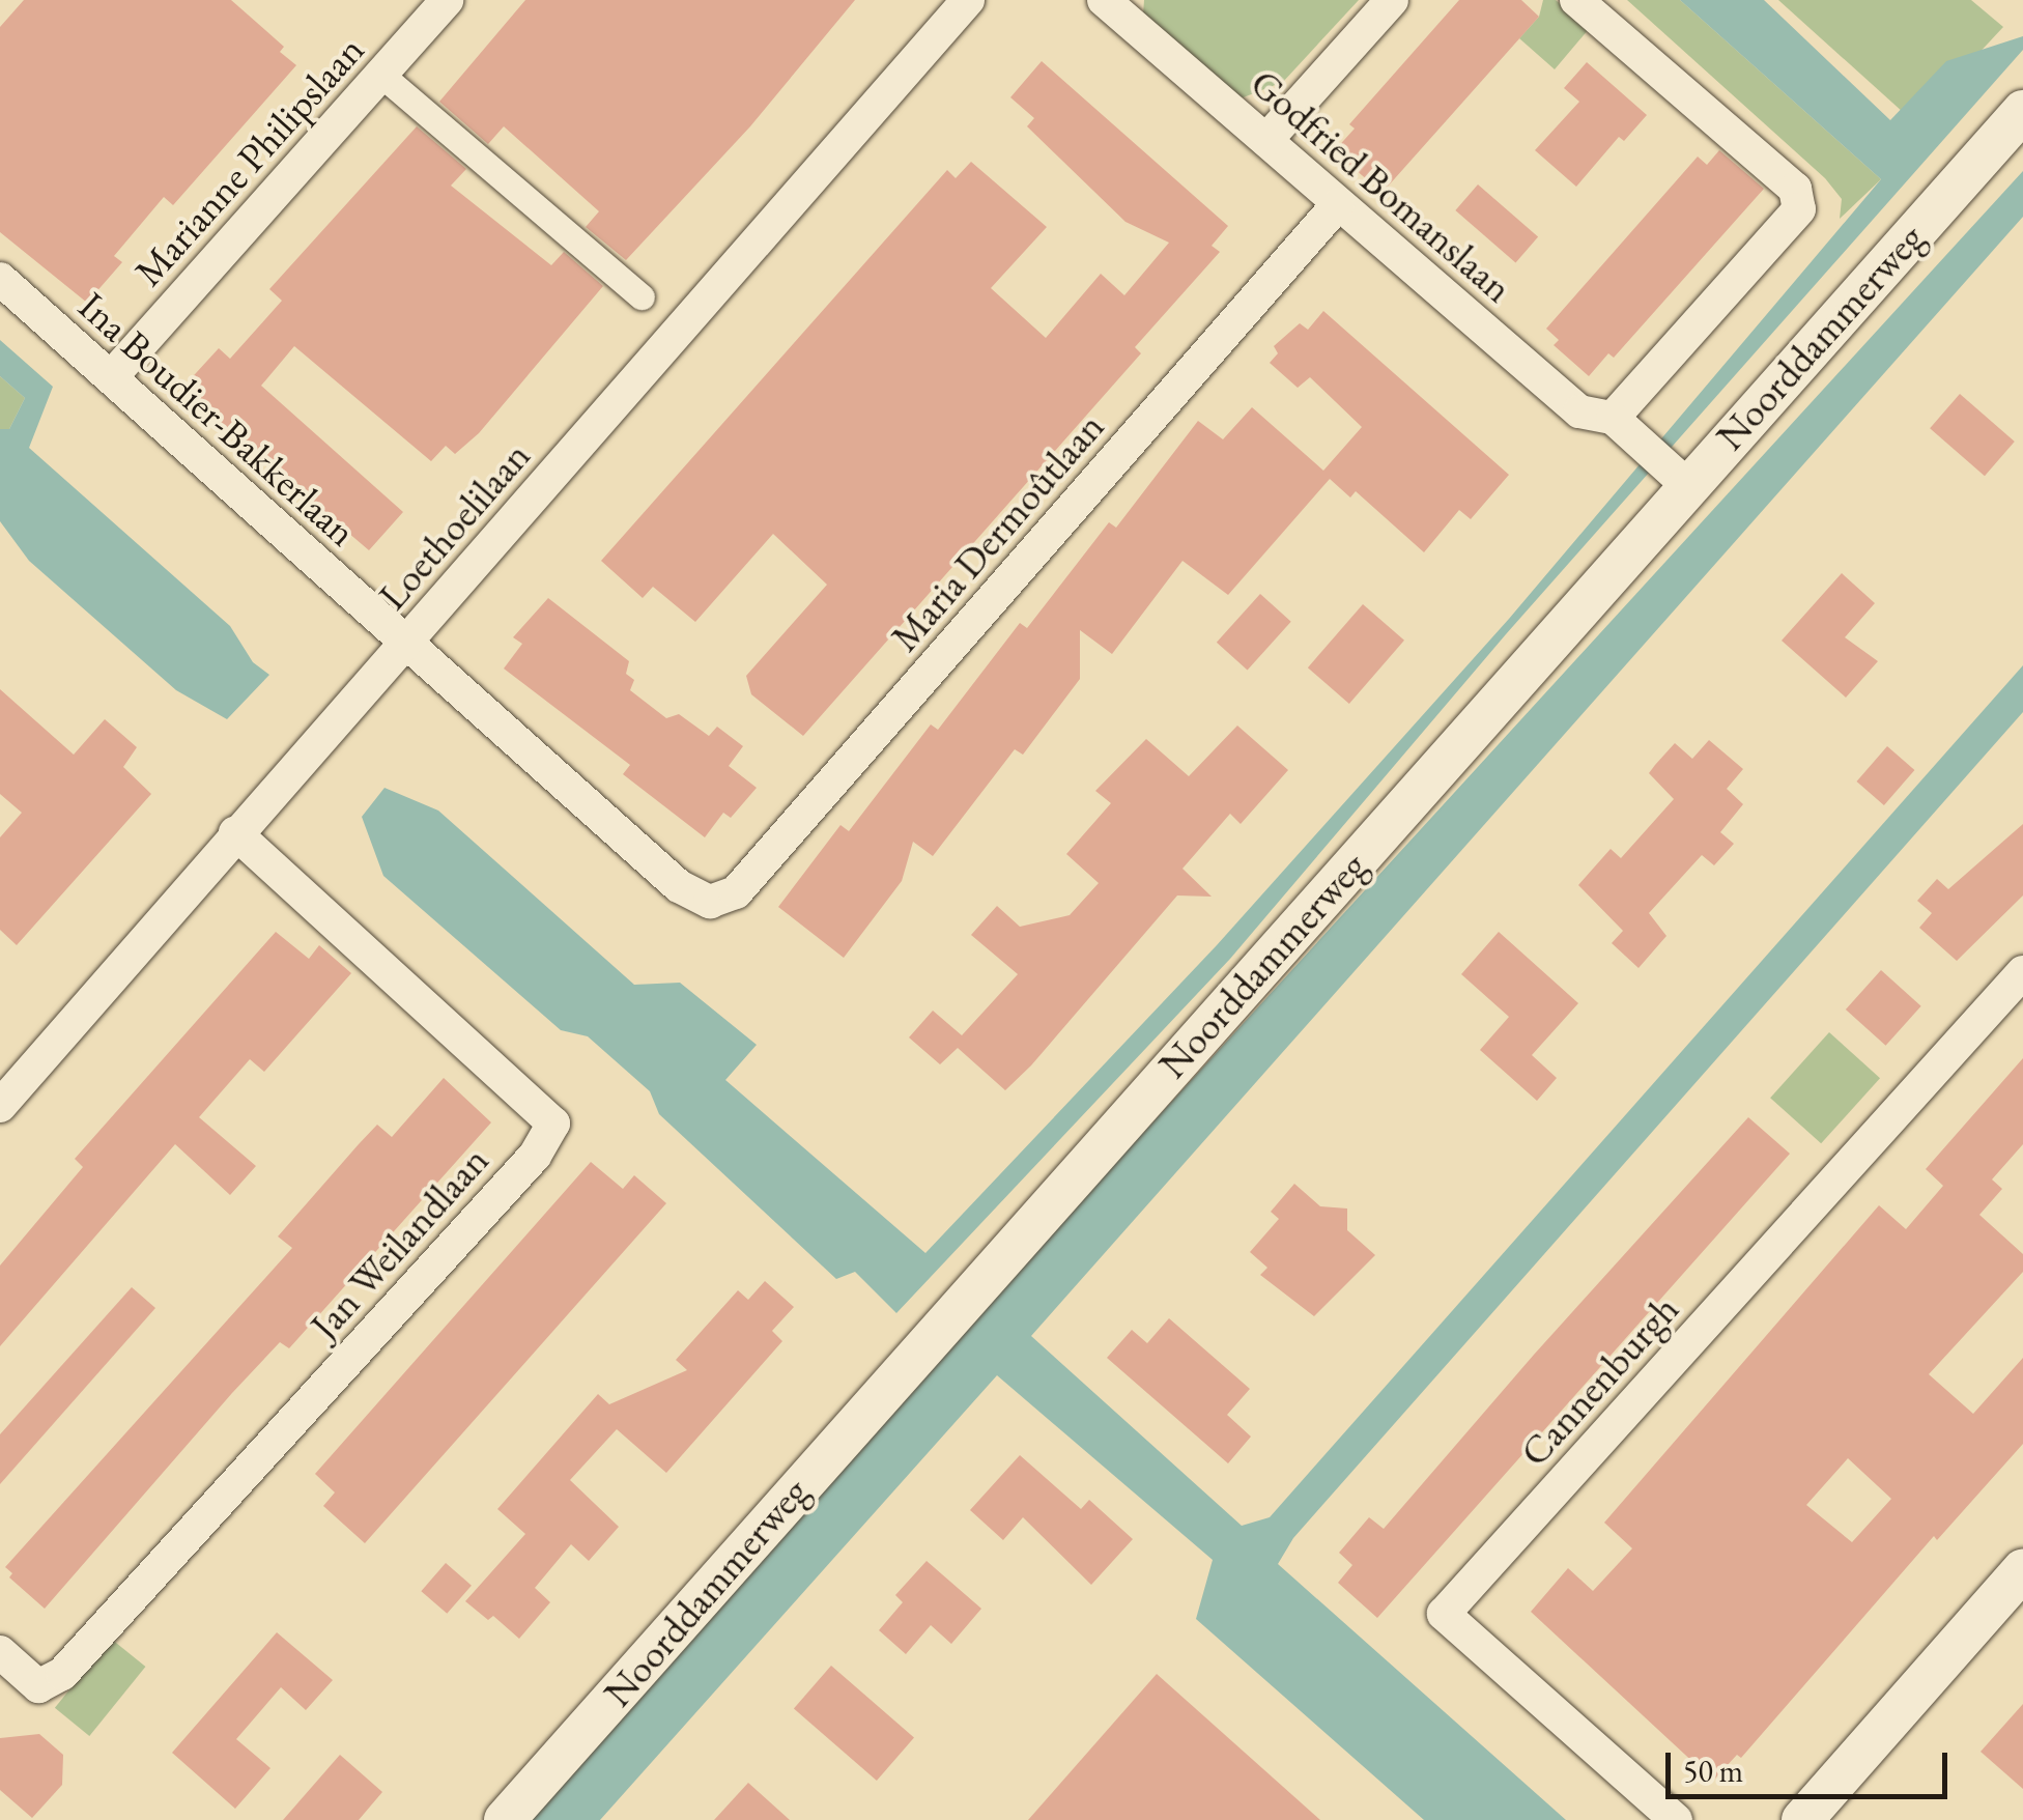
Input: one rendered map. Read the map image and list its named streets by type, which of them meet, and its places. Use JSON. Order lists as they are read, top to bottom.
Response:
{
  "streets": {
    "street": [
      "Marianne Philipslaan",
      "Godfried Bomanslaan",
      "Noorddammerweg",
      "Ina Boudier-Bakkerlaan",
      "Loethoelilaan",
      "Maria Dermoûtlaan",
      "Jan Weilandlaan",
      "Cannenburgh"
    ]
  },
  "crossings": [
    ["Marianne Philipslaan", "Ina Boudier-Bakkerlaan"],
    ["Godfried Bomanslaan", "Maria Dermoûtlaan"],
    ["Ina Boudier-Bakkerlaan", "Loethoelilaan"],
    ["Ina Boudier-Bakkerlaan", "Maria Dermoûtlaan"],
    ["Loethoelilaan", "Jan Weilandlaan"]
  ],
  "scale_bar": "50 m"
}
